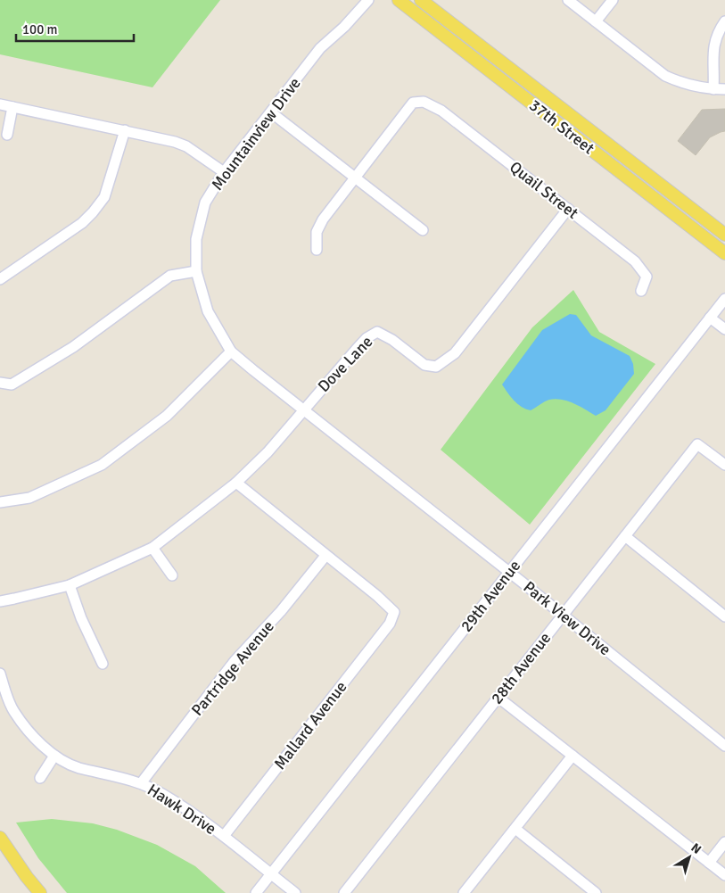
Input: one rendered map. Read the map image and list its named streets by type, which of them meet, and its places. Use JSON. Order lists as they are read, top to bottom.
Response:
{
  "streets": {
    "main road": ["37th Street"],
    "street": [
      "Mountainview Drive",
      "Quail Street",
      "Dove Lane",
      "29th Avenue",
      "Park View Drive",
      "Partridge Avenue",
      "28th Avenue",
      "Mallard Avenue",
      "Hawk Drive"
    ]
  },
  "crossings": [
    ["Mountainview Drive", "Dove Lane"],
    ["Mountainview Drive", "Park View Drive"],
    ["Quail Street", "Dove Lane"],
    ["Dove Lane", "Park View Drive"],
    ["29th Avenue", "Park View Drive"],
    ["29th Avenue", "Hawk Drive"],
    ["Park View Drive", "28th Avenue"],
    ["Partridge Avenue", "Mallard Avenue"],
    ["Partridge Avenue", "Hawk Drive"],
    ["Mallard Avenue", "Hawk Drive"]
  ],
  "scale_bar": "100 m",
  "north": "top right"
}
